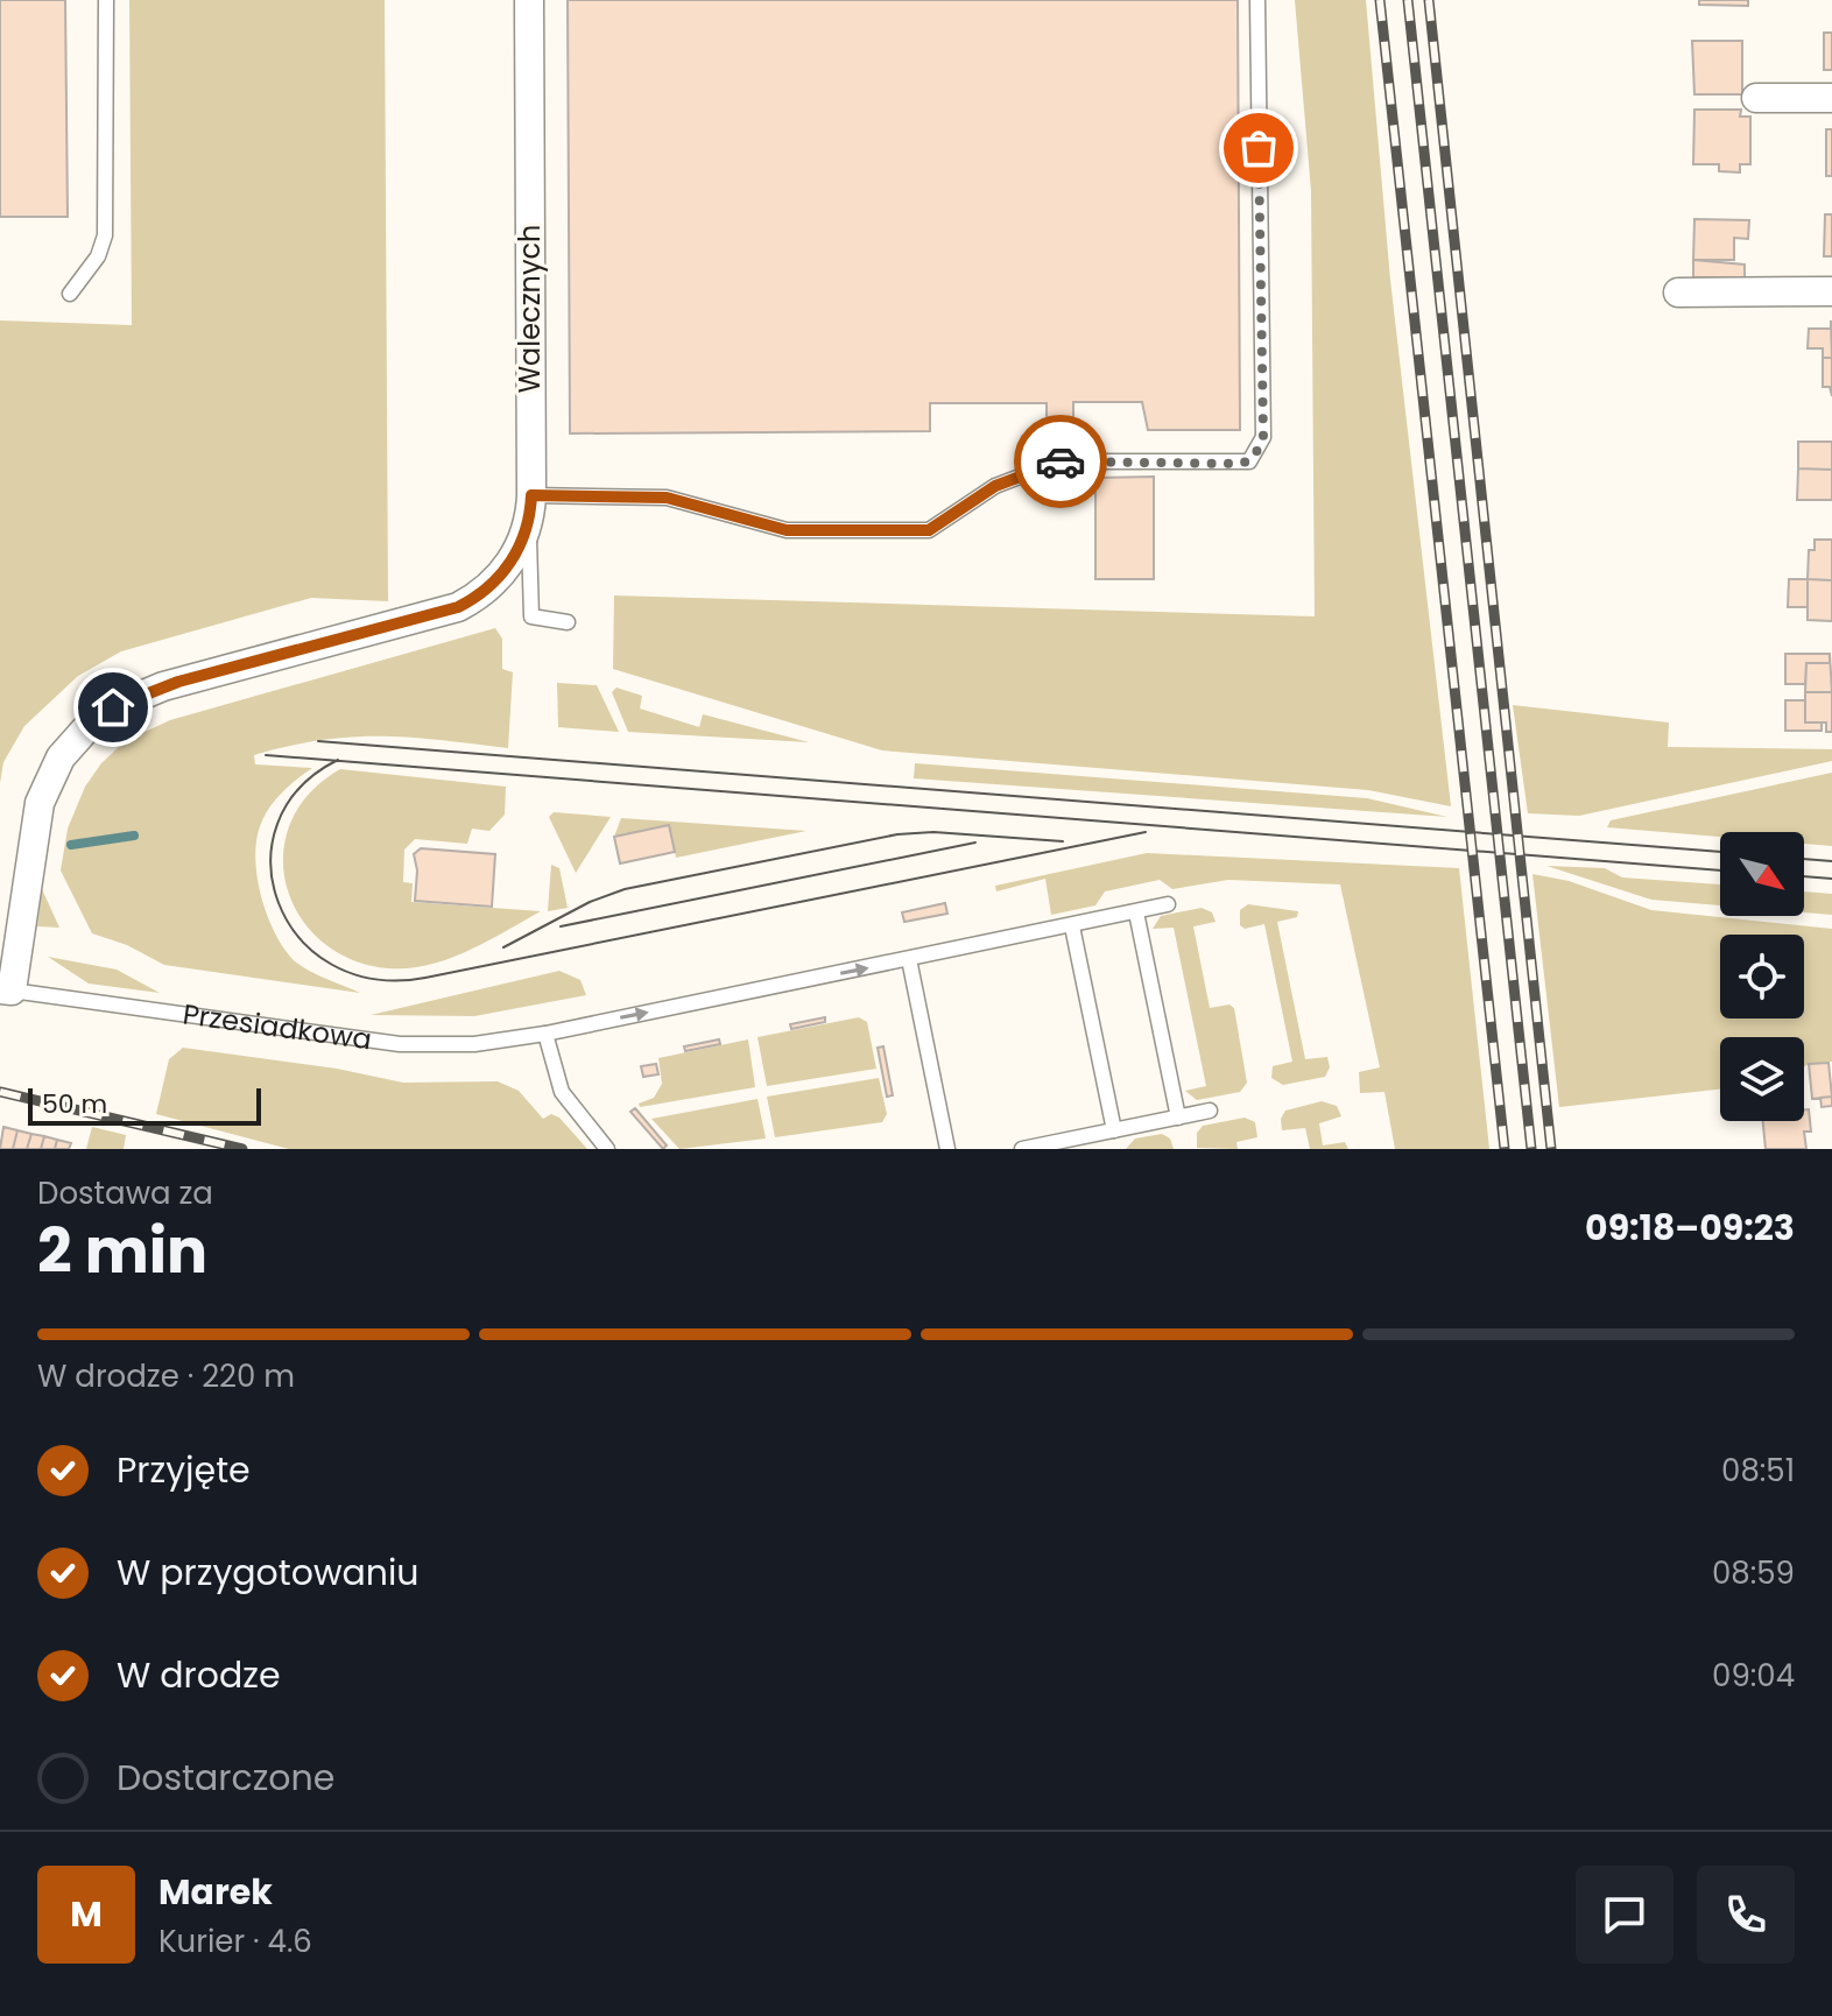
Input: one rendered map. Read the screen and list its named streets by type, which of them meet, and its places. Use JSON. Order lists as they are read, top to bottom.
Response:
{
  "streets": {
    "street": ["Walecznych", "Przesiadkowa"]
  },
  "crossings": [
    ["Walecznych", "Przesiadkowa"]
  ],
  "scale_bar": "50 m",
  "north": "bottom right",
  "page": {
    "scale": "50 m",
    "heading": ["2 min", "Dostawa za", "09:18–09:23"],
    "panel": ["Marek", "Kurier · 4.6"],
    "bar": "W drodze · 220 m",
    "list": [
      ["Przyjęte", "08:51"],
      ["W przygotowaniu", "08:59"],
      ["W drodze", "09:04"],
      "Dostarczone"
    ],
    "round": "M"
  }
}
